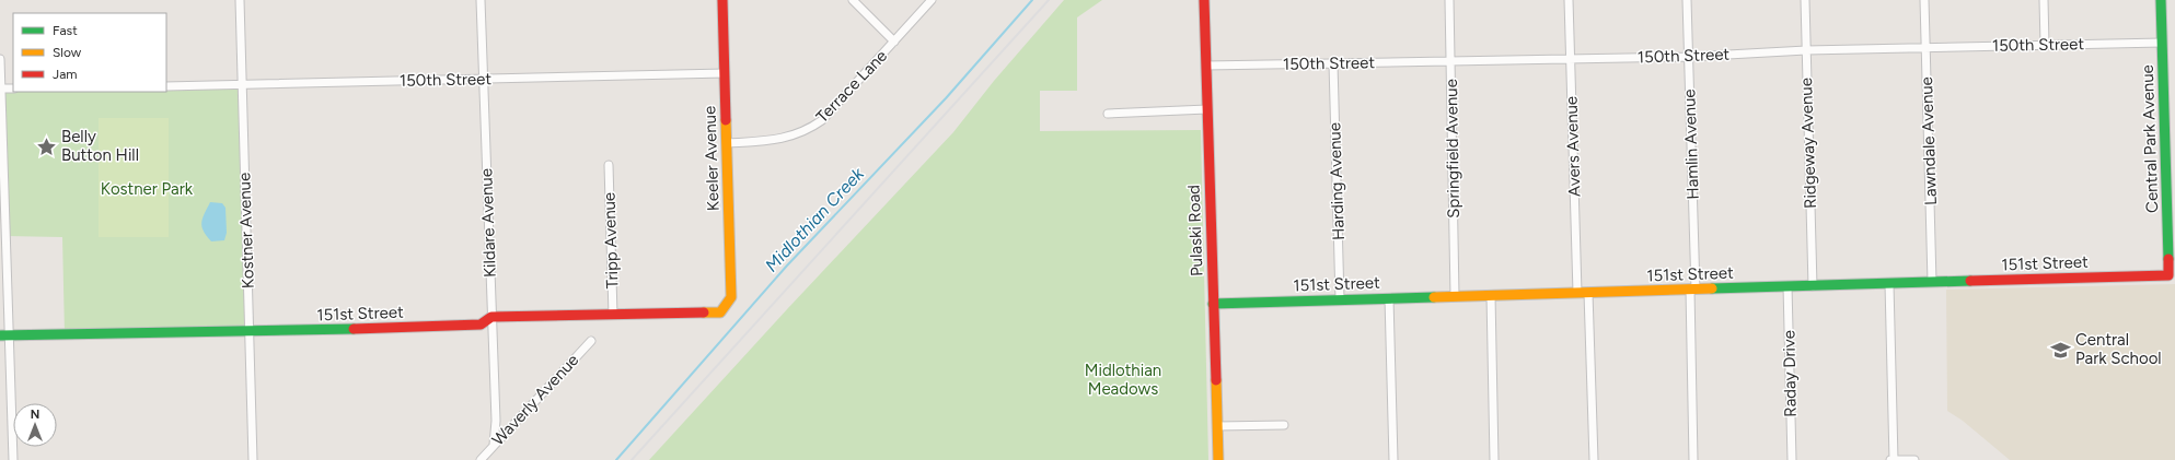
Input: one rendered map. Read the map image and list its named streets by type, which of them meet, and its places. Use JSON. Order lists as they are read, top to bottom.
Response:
{
  "streets": {
    "street": [
      "150th Street",
      "Terrace Lane",
      "Central Park Avenue",
      "Lawndale Avenue",
      "Ridgeway Avenue",
      "Hamlin Avenue",
      "Avers Avenue",
      "Springfield Avenue",
      "Keeler Avenue",
      "Harding Avenue",
      "Kildare Avenue",
      "Kostner Avenue",
      "Pulaski Road",
      "Tripp Avenue",
      "151st Street",
      "Raday Drive",
      "Waverly Avenue"
    ]
  },
  "crossings": [
    ["150th Street", "Central Park Avenue"],
    ["150th Street", "Lawndale Avenue"],
    ["150th Street", "Ridgeway Avenue"],
    ["150th Street", "Hamlin Avenue"],
    ["150th Street", "Avers Avenue"],
    ["150th Street", "Springfield Avenue"],
    ["150th Street", "Keeler Avenue"],
    ["150th Street", "Harding Avenue"],
    ["150th Street", "Kildare Avenue"],
    ["150th Street", "Kostner Avenue"],
    ["150th Street", "Pulaski Road"],
    ["Terrace Lane", "Keeler Avenue"],
    ["Central Park Avenue", "151st Street"],
    ["Lawndale Avenue", "151st Street"],
    ["Ridgeway Avenue", "151st Street"],
    ["Hamlin Avenue", "151st Street"],
    ["Avers Avenue", "151st Street"],
    ["Springfield Avenue", "151st Street"],
    ["Keeler Avenue", "151st Street"],
    ["Harding Avenue", "151st Street"],
    ["Kildare Avenue", "151st Street"],
    ["Kildare Avenue", "Waverly Avenue"],
    ["Kostner Avenue", "151st Street"],
    ["Pulaski Road", "151st Street"],
    ["Tripp Avenue", "151st Street"],
    ["151st Street", "Raday Drive"]
  ],
  "water": ["Midlothian Creek"],
  "parks": ["Kostner Park", "Midlothian Meadows"],
  "places": {
    "place": ["Belly Button Hill"],
    "school or university": ["Central Park School"]
  },
  "legend": ["Fast", "Slow", "Jam"],
  "north": "top"
}
